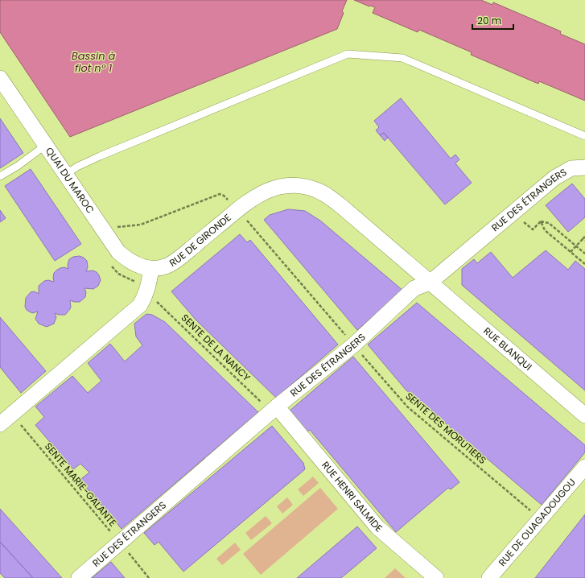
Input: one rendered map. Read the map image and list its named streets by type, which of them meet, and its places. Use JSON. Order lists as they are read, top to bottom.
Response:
{
  "streets": {
    "street": [
      "QUAI DU MAROC",
      "RUE DES ÉTRANGERS",
      "RUE DE GIRONDE",
      "RUE BLANQUI",
      "RUE HENRI SALMIDE",
      "RUE DE OUAGADOUGOU"
    ],
    "path": ["SENTE DE LA NANCY", "SENTE DES MORUTIERS", "SENTE MARIE-GALANTE"]
  },
  "crossings": [
    ["QUAI DU MAROC", "RUE DE GIRONDE"],
    ["QUAI DU MAROC", "SENTE DES MORUTIERS"],
    ["RUE DES ÉTRANGERS", "RUE DE GIRONDE"],
    ["RUE DES ÉTRANGERS", "SENTE DE LA NANCY"],
    ["RUE DES ÉTRANGERS", "RUE BLANQUI"],
    ["RUE DES ÉTRANGERS", "SENTE DES MORUTIERS"],
    ["RUE DES ÉTRANGERS", "SENTE MARIE-GALANTE"],
    ["RUE DES ÉTRANGERS", "RUE HENRI SALMIDE"],
    ["RUE DE GIRONDE", "RUE BLANQUI"],
    ["RUE DE GIRONDE", "SENTE DES MORUTIERS"],
    ["SENTE DE LA NANCY", "RUE HENRI SALMIDE"],
    ["SENTE DES MORUTIERS", "RUE DE OUAGADOUGOU"]
  ],
  "water": ["Bassin à flot n° 1"],
  "scale_bar": "20 m"
}
